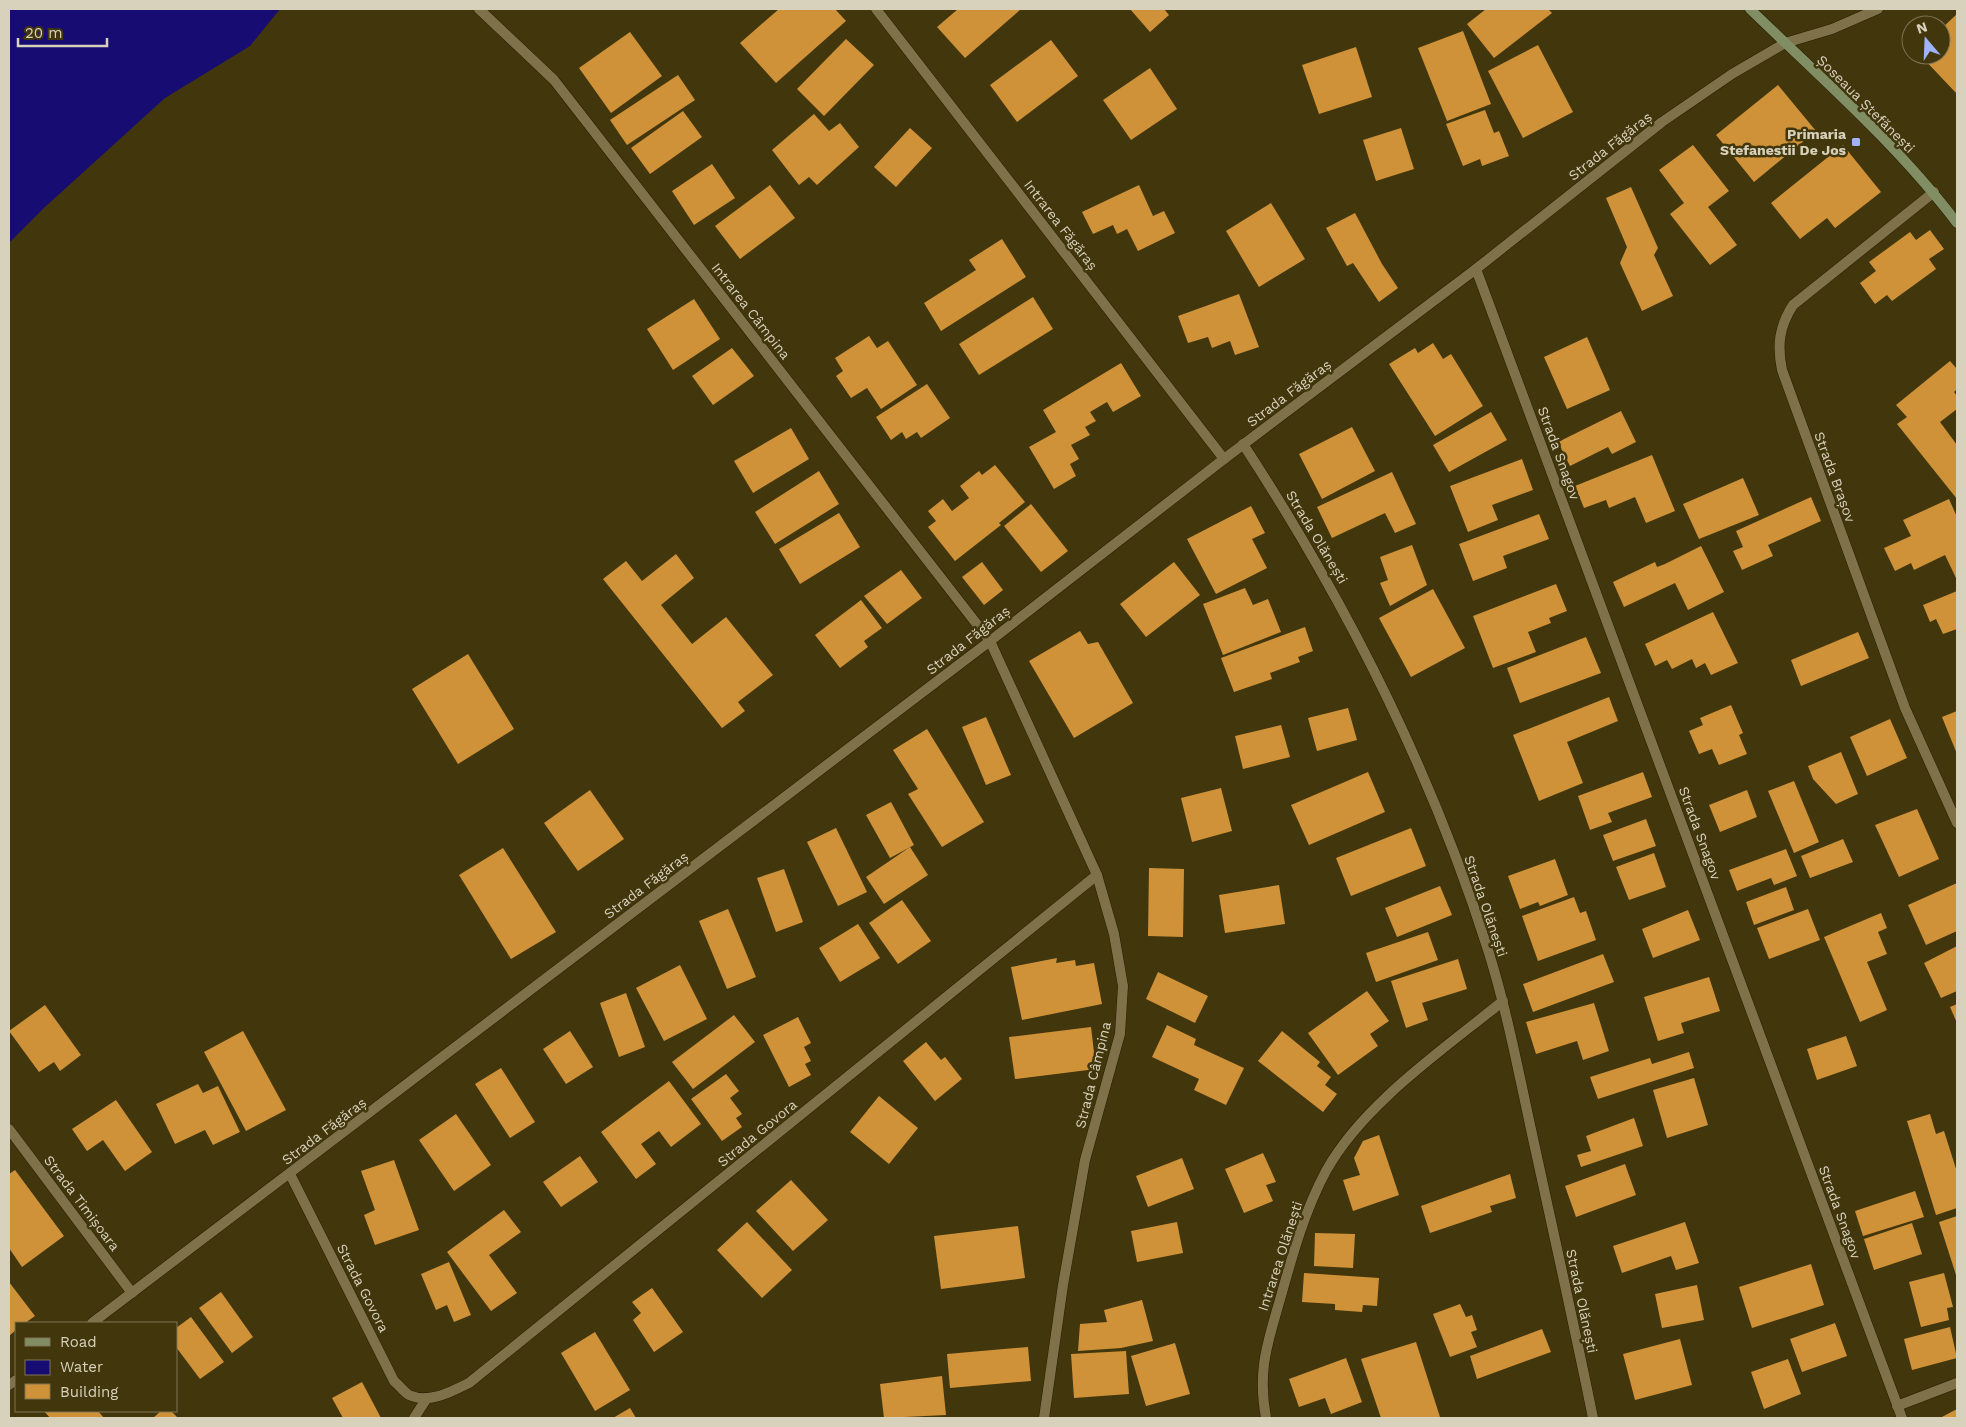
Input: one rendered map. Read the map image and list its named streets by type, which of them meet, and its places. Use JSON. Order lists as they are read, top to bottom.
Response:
{
  "streets": {
    "main road": ["Șoseaua Ștefănești"],
    "street": [
      "Strada Făgăraș",
      "Intrarea Făgăraș",
      "Intrarea Câmpina",
      "Strada Snagov",
      "Strada Brașov",
      "Strada Olănești",
      "Strada Câmpina",
      "Strada Govora",
      "Strada Timișoara",
      "Intrarea Olănești"
    ]
  },
  "crossings": [
    ["Șoseaua Ștefănești", "Strada Făgăraș"],
    ["Șoseaua Ștefănești", "Strada Brașov"],
    ["Strada Făgăraș", "Intrarea Făgăraș"],
    ["Strada Făgăraș", "Intrarea Câmpina"],
    ["Strada Făgăraș", "Strada Snagov"],
    ["Strada Făgăraș", "Strada Olănești"],
    ["Strada Făgăraș", "Strada Câmpina"],
    ["Strada Făgăraș", "Strada Govora"],
    ["Strada Făgăraș", "Strada Timișoara"],
    ["Intrarea Câmpina", "Strada Câmpina"],
    ["Strada Olănești", "Intrarea Olănești"],
    ["Strada Câmpina", "Strada Govora"]
  ],
  "places": {
    "transit": ["Primaria Stefanestii De Jos"]
  },
  "legend": ["Road", "Water", "Building"],
  "scale_bar": "20 m",
  "north": "top"
}
